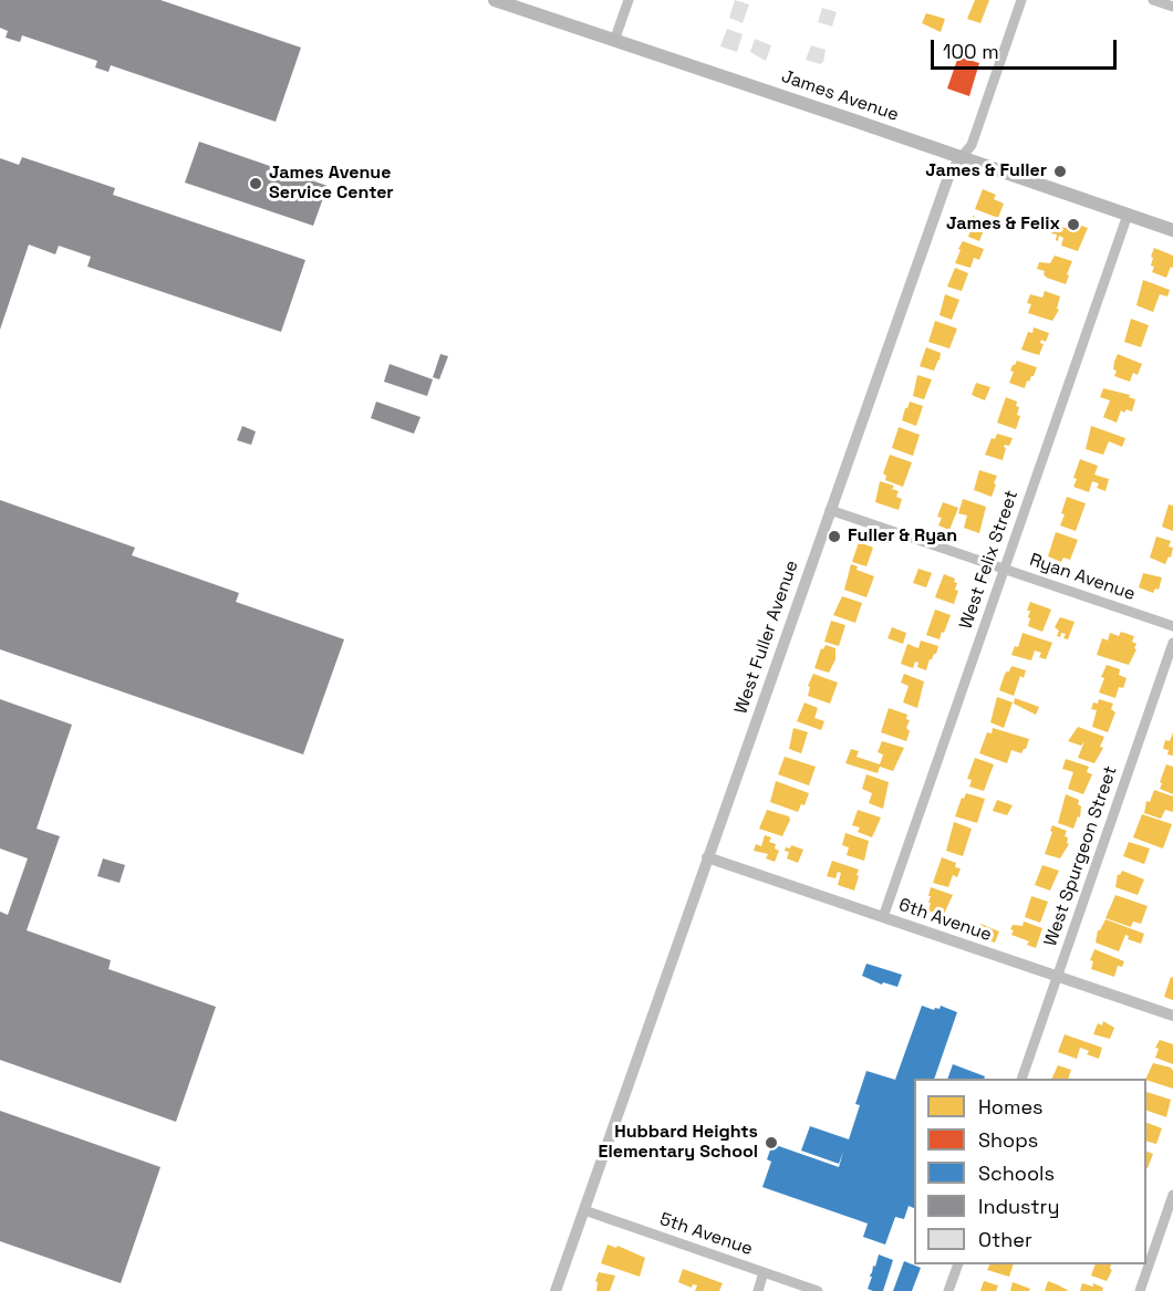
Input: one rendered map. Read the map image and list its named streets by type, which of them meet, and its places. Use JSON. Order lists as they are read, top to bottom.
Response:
{
  "streets": {
    "main road": ["James Avenue"],
    "street": [
      "West Felix Street",
      "Ryan Avenue",
      "West Fuller Avenue",
      "West Spurgeon Street",
      "6th Avenue",
      "5th Avenue"
    ]
  },
  "crossings": [
    ["James Avenue", "West Felix Street"],
    ["James Avenue", "West Fuller Avenue"],
    ["West Felix Street", "Ryan Avenue"],
    ["West Felix Street", "6th Avenue"],
    ["Ryan Avenue", "West Fuller Avenue"],
    ["West Fuller Avenue", "6th Avenue"],
    ["West Fuller Avenue", "5th Avenue"],
    ["West Spurgeon Street", "6th Avenue"]
  ],
  "places": [
    "James & Fuller",
    "James Avenue Service Center",
    "James & Felix",
    "Fuller & Ryan",
    "Hubbard Heights Elementary School"
  ],
  "legend": [
    "Homes",
    "Shops",
    "Schools",
    "Industry",
    "Other"
  ],
  "scale_bar": "100 m"
}
